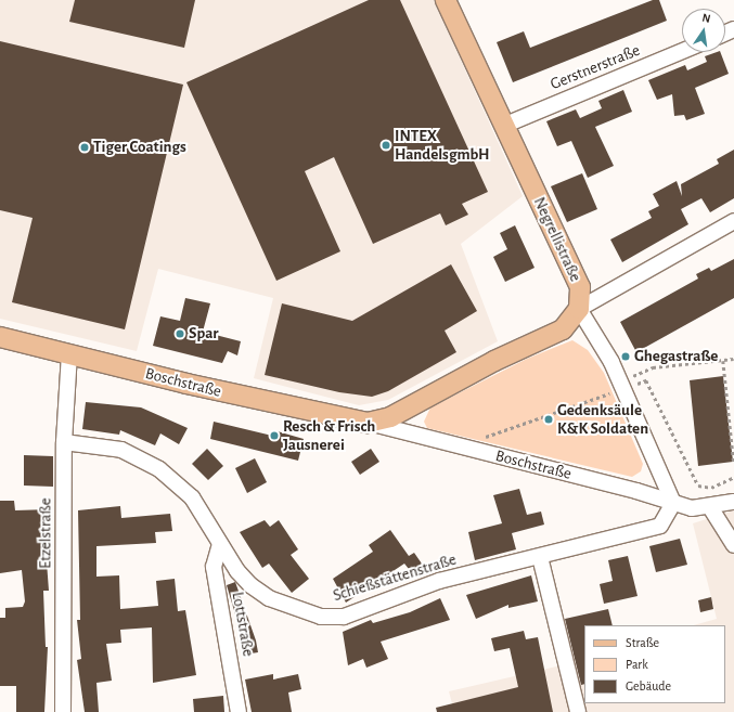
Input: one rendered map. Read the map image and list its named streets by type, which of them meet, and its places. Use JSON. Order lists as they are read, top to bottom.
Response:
{
  "streets": {
    "main road": ["Negrellistraße", "Boschstraße"],
    "street": [
      "Gerstnerstraße",
      "Etzelstraße",
      "Schießstättenstraße",
      "Lottstraße"
    ]
  },
  "crossings": [
    ["Gerstnerstraße", "Negrellistraße"],
    ["Negrellistraße", "Boschstraße"],
    ["Boschstraße", "Etzelstraße"],
    ["Boschstraße", "Schießstättenstraße"],
    ["Etzelstraße", "Schießstättenstraße"],
    ["Schießstättenstraße", "Lottstraße"]
  ],
  "places": [
    "INTEX HandelsgmbH",
    "Tiger Coatings",
    "Spar",
    "Ghegastraße",
    "Gedenksäule K&K Soldaten",
    "Resch & Frisch Jausnerei"
  ],
  "legend": ["Straße", "Park", "Gebäude"],
  "north": "top"
}
